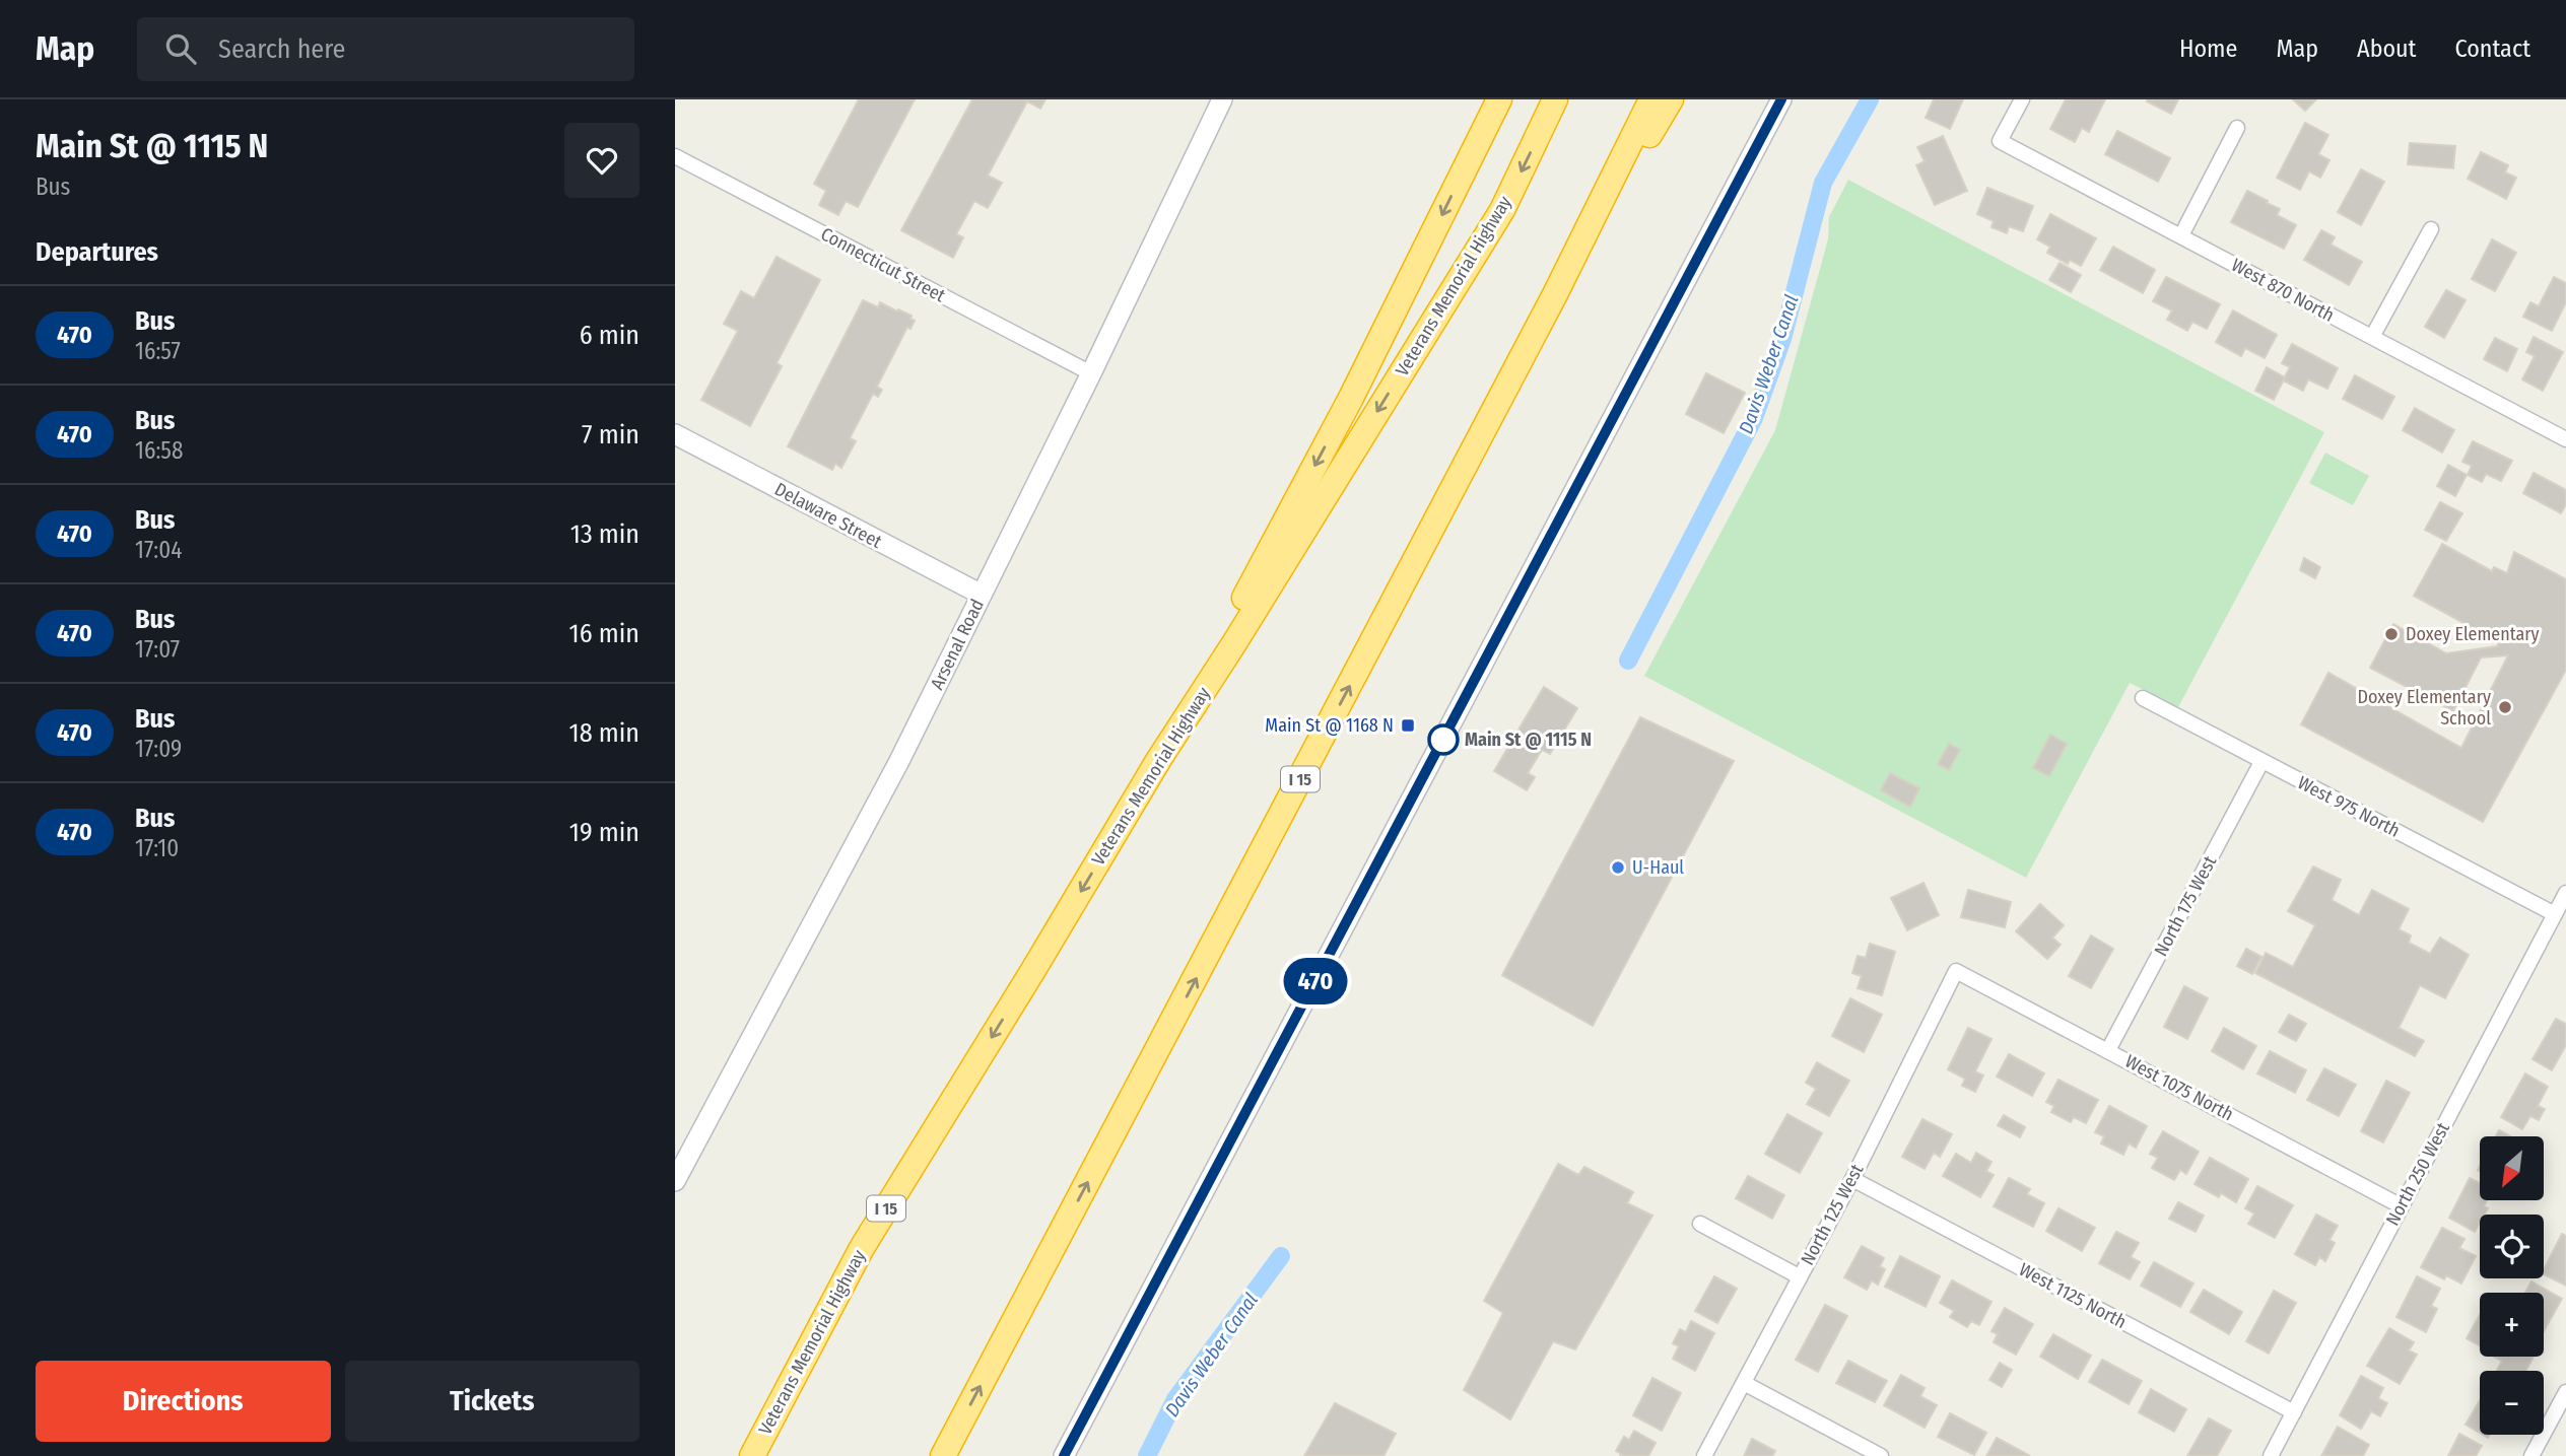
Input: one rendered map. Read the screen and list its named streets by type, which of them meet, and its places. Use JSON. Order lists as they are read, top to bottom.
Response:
{
  "streets": {
    "highway": ["Veterans Memorial Highway", "I 15"],
    "street": [
      "Connecticut Street",
      "West 870 North",
      "Delaware Street",
      "Arsenal Road",
      "West 975 North",
      "North 175 West",
      "West 1075 North",
      "North 250 West",
      "North 125 West",
      "West 1125 North"
    ]
  },
  "crossings": [
    ["Connecticut Street", "Arsenal Road"],
    ["Delaware Street", "Arsenal Road"],
    ["West 975 North", "North 175 West"],
    ["West 975 North", "North 250 West"],
    ["North 175 West", "West 1075 North"],
    ["West 1075 North", "North 250 West"],
    ["West 1075 North", "North 125 West"],
    ["North 250 West", "West 1125 North"],
    ["North 125 West", "West 1125 North"]
  ],
  "water": ["Davis Weber Canal"],
  "places": {
    "other": [
      "Doxey Elementary",
      "Doxey Elementary School",
      "Main St @ 1115 N",
      "U-Haul"
    ],
    "transit": ["Main St @ 1168 N"]
  },
  "lines": ["bus line 470"],
  "north": "bottom left",
  "page": {
    "header": "Map",
    "search": "Search here",
    "nav": [
      "Home",
      "Map",
      "About",
      "Contact"
    ],
    "heading": [
      ["Main St @ 1115 N", "Bus"],
      "Departures"
    ],
    "on_map": "470",
    "list": [
      {
        "mark": "470",
        "name": "Bus",
        "note": "16:57",
        "value": "6 min"
      },
      {
        "mark": "470",
        "name": "Bus",
        "note": "16:58",
        "value": "7 min"
      },
      {
        "mark": "470",
        "name": "Bus",
        "note": "17:04",
        "value": "13 min"
      },
      {
        "mark": "470",
        "name": "Bus",
        "note": "17:07",
        "value": "16 min"
      },
      {
        "mark": "470",
        "name": "Bus",
        "note": "17:09",
        "value": "18 min"
      },
      {
        "mark": "470",
        "name": "Bus",
        "note": "17:10",
        "value": "19 min"
      }
    ],
    "map_buttons": ["+", "−"],
    "buttons": ["Directions", "Tickets"]
  }
}
